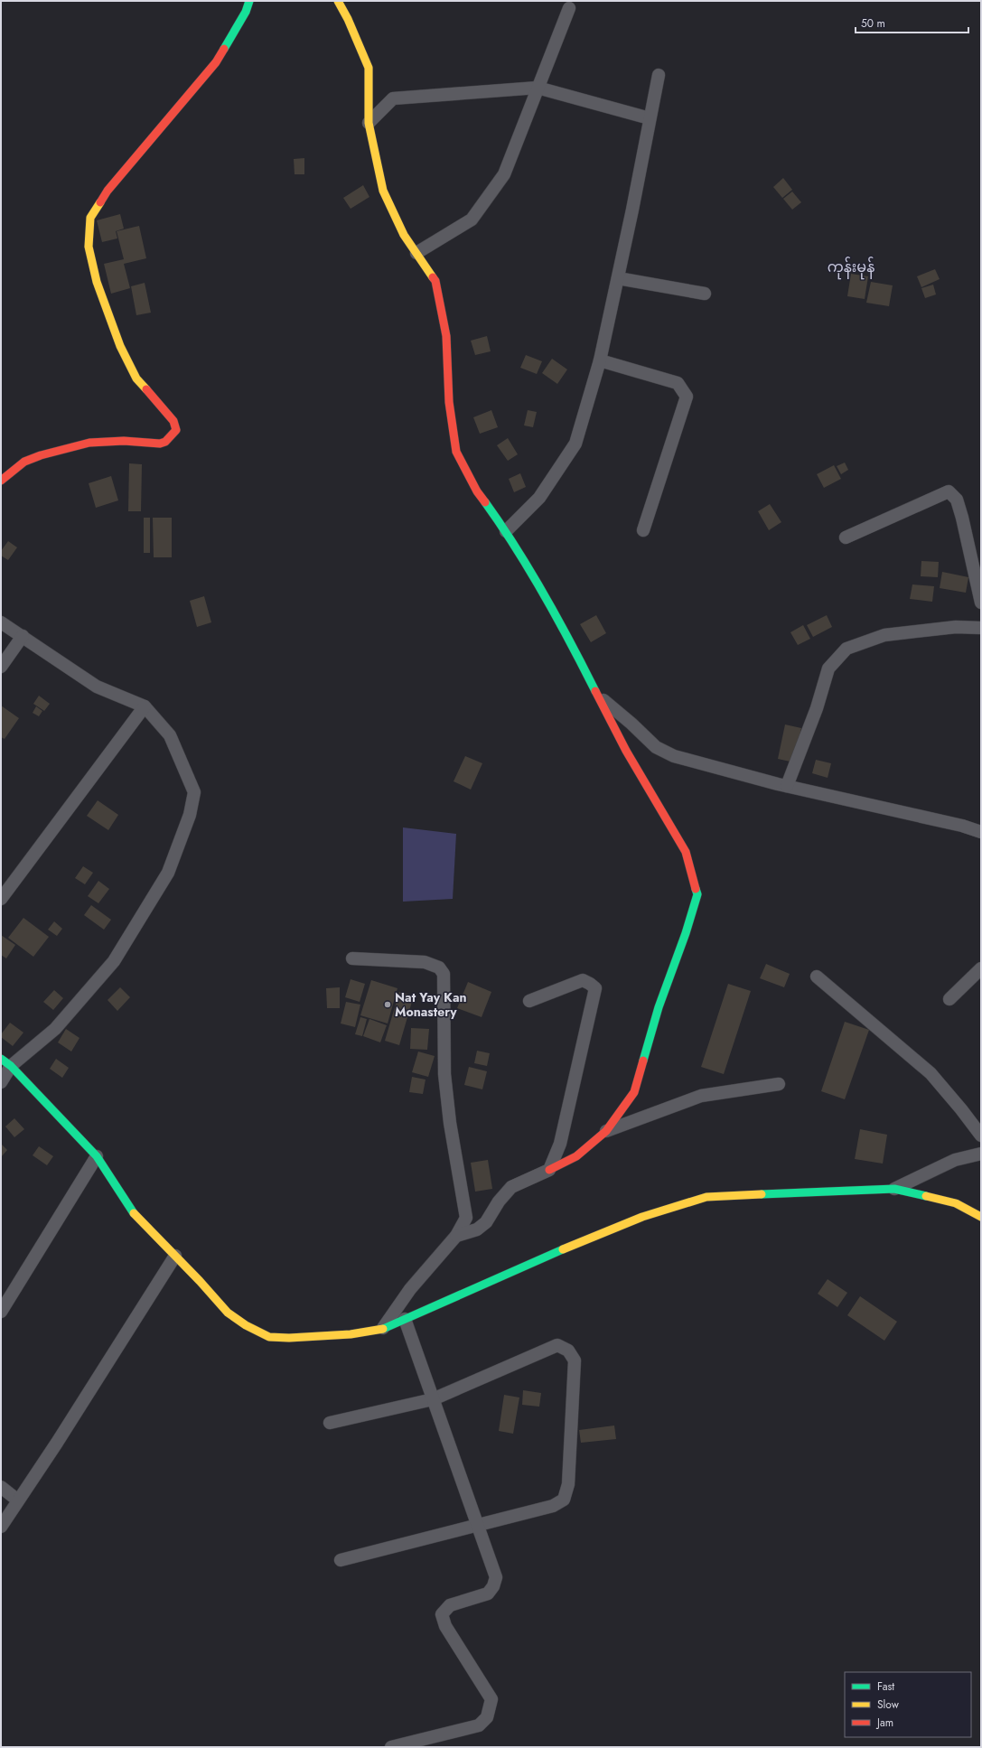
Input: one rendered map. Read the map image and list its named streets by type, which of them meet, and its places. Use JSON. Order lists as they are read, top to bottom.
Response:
{
  "districts": ["ကုန်းမုန်"],
  "places": ["Nat Yay Kan Monastery"],
  "legend": ["Fast", "Slow", "Jam"],
  "scale_bar": "50 m"
}
